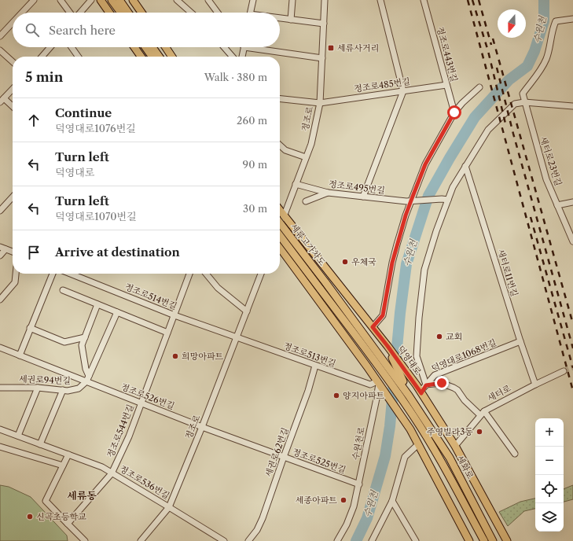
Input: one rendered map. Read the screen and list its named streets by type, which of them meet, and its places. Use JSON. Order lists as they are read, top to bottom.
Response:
{
  "streets": {
    "main road": ["세류고가차도", "덕영대로", "세화로"],
    "street": [
      "정조로443번길",
      "정조로485번길",
      "정조로",
      "새터로23번길",
      "정조로495번길",
      "새터로11번길",
      "정조로514번길",
      "정조로513번길",
      "덕영대로1068번길",
      "세권로94번길",
      "새터로",
      "정조로526번길",
      "정조로544번길",
      "수원천로",
      "세권로62번길",
      "정조로525번길",
      "정조로536번길"
    ]
  },
  "crossings": [
    ["정조로443번길", "정조로485번길"],
    ["정조로485번길", "정조로"],
    ["정조로", "정조로495번길"],
    ["정조로", "정조로514번길"],
    ["정조로", "정조로513번길"],
    ["정조로", "덕영대로"],
    ["정조로", "정조로526번길"],
    ["정조로", "정조로525번길"],
    ["정조로", "정조로536번길"],
    ["세류고가차도", "정조로513번길"],
    ["세류고가차도", "수원천로"],
    ["세류고가차도", "세화로"],
    ["새터로11번길", "덕영대로1068번길"],
    ["새터로11번길", "새터로"],
    ["정조로514번길", "정조로513번길"],
    ["정조로514번길", "정조로544번길"],
    ["정조로513번길", "수원천로"],
    ["정조로513번길", "세권로62번길"],
    ["덕영대로1068번길", "덕영대로"],
    ["덕영대로", "새터로"],
    ["세권로94번길", "정조로526번길"],
    ["정조로526번길", "정조로544번길"],
    ["정조로526번길", "정조로525번길"],
    ["정조로544번길", "정조로536번길"],
    ["수원천로", "정조로525번길"],
    ["세권로62번길", "정조로525번길"]
  ],
  "districts": ["세류동"],
  "water": ["수원천"],
  "places": {
    "transit": ["세류사거리"],
    "other": [
      "우체국",
      "교회",
      "희망아파트",
      "양지아파트",
      "주영빌라3동",
      "세종아파트",
      "신곡초등학교"
    ]
  },
  "north": "bottom",
  "page": {
    "search": "Search here",
    "heading": ["5 min", "Walk · 380 m"],
    "list": [
      ["Continue", "덕영대로1076번길", "260 m"],
      ["Turn left", "덕영대로", "90 m"],
      ["Turn left", "덕영대로1070번길", "30 m"],
      "Arrive at destination"
    ],
    "map_buttons": ["+", "−"]
  }
}
